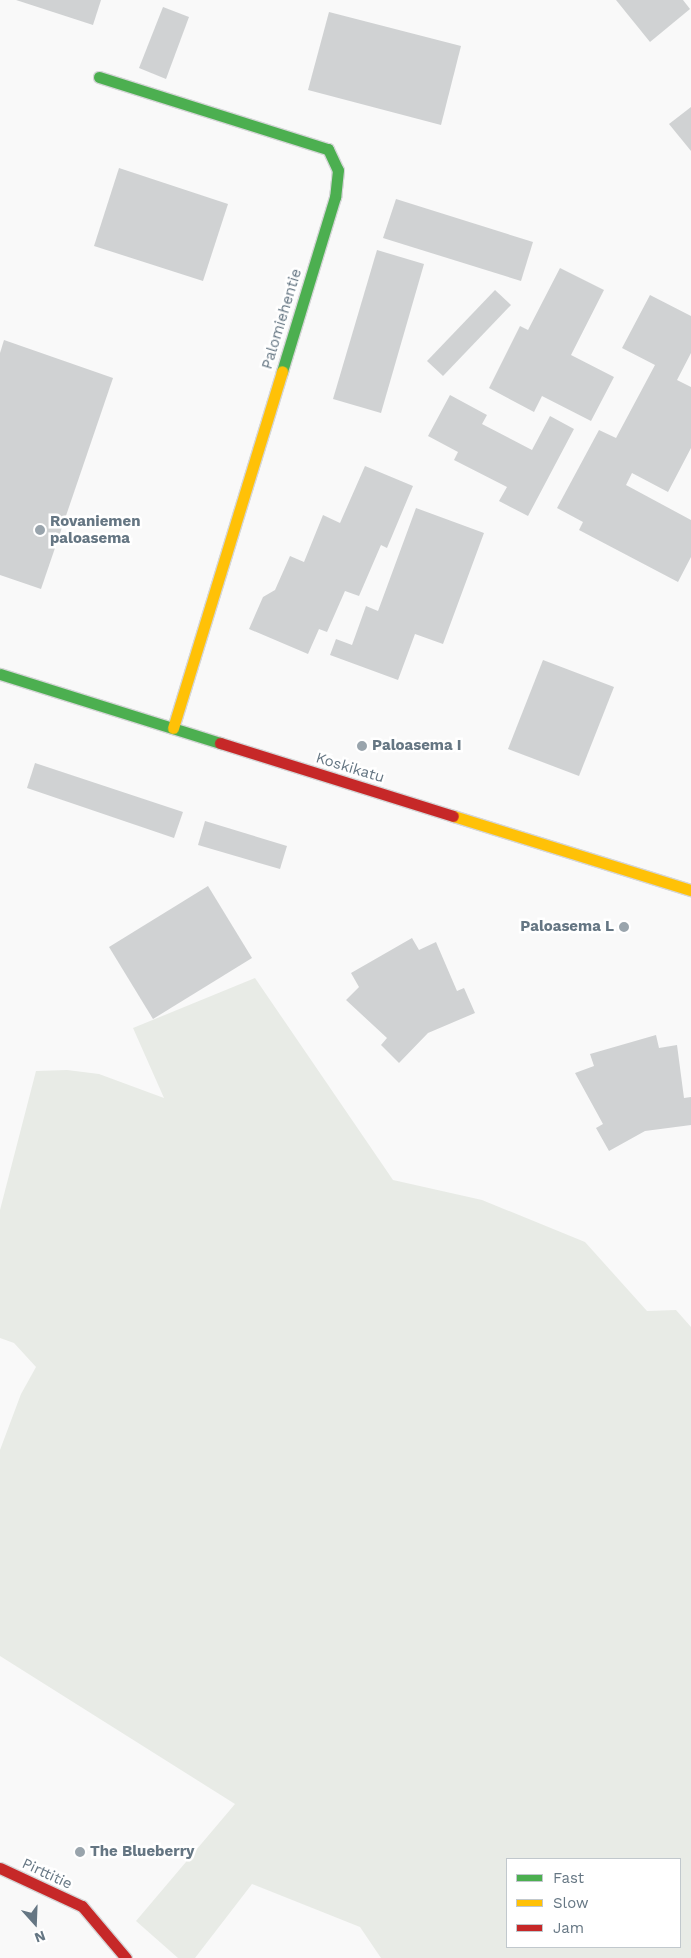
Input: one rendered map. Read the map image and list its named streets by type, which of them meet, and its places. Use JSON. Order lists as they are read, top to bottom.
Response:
{
  "streets": {
    "street": ["Palomiehentie", "Koskikatu", "Pirttitie"]
  },
  "crossings": [
    ["Palomiehentie", "Koskikatu"]
  ],
  "places": [
    "Rovaniemen paloasema",
    "Paloasema I",
    "Paloasema L",
    "The Blueberry"
  ],
  "legend": ["Fast", "Slow", "Jam"],
  "north": "bottom"
}
